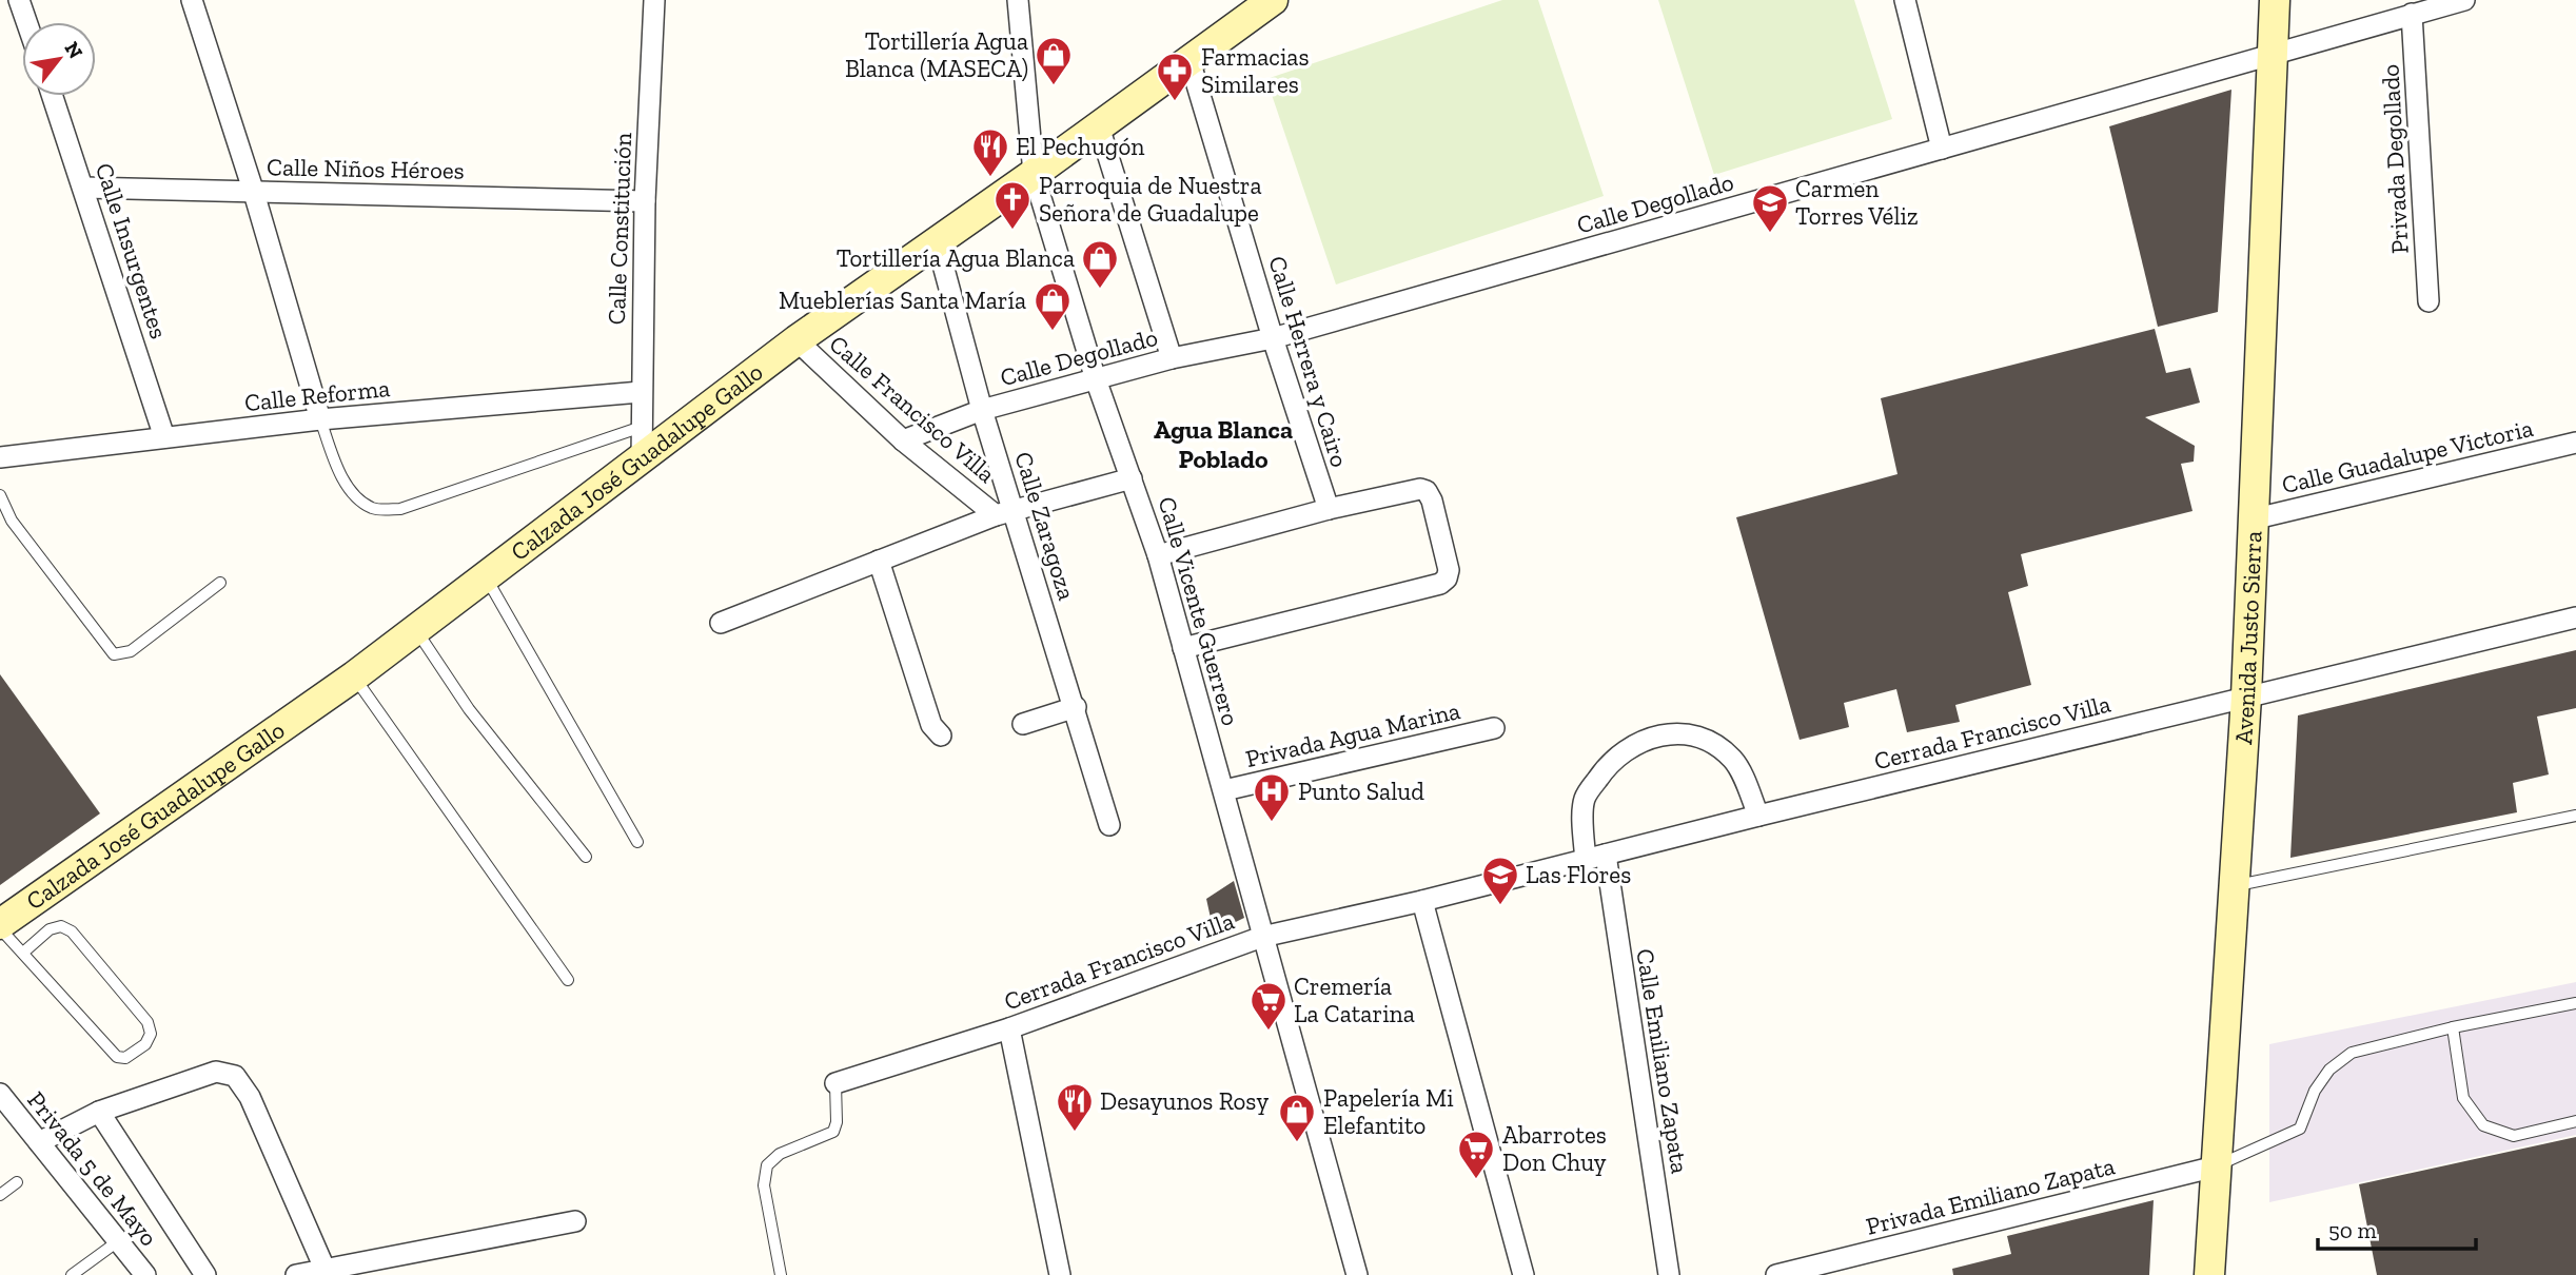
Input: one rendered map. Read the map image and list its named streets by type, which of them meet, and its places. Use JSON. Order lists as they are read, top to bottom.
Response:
{
  "streets": {
    "street": [
      "Privada Degollado",
      "Calle Niños Héroes",
      "Calle Degollado",
      "Calle Constitución",
      "Calle Insurgentes",
      "Calle Herrera y Cairo",
      "Calle Reforma",
      "Calle Francisco Villa",
      "Calle Guadalupe Victoria",
      "Calzada José Guadalupe Gallo",
      "Calle Zaragoza",
      "Calle Vicente Guerrero",
      "Avenida Justo Sierra",
      "Cerrada Francisco Villa",
      "Privada Agua Marina",
      "Calle Emiliano Zapata",
      "Privada 5 de Mayo",
      "Privada Emiliano Zapata"
    ]
  },
  "crossings": [
    ["Privada Degollado", "Calle Degollado"],
    ["Calle Niños Héroes", "Calle Constitución"],
    ["Calle Niños Héroes", "Calle Insurgentes"],
    ["Calle Degollado", "Calle Herrera y Cairo"],
    ["Calle Degollado", "Calle Francisco Villa"],
    ["Calle Degollado", "Calle Zaragoza"],
    ["Calle Degollado", "Calle Vicente Guerrero"],
    ["Calle Degollado", "Avenida Justo Sierra"],
    ["Calle Constitución", "Calle Reforma"],
    ["Calle Constitución", "Calzada José Guadalupe Gallo"],
    ["Calle Insurgentes", "Calle Reforma"],
    ["Calle Herrera y Cairo", "Calzada José Guadalupe Gallo"],
    ["Calle Francisco Villa", "Calzada José Guadalupe Gallo"],
    ["Calle Francisco Villa", "Calle Zaragoza"],
    ["Calle Guadalupe Victoria", "Avenida Justo Sierra"],
    ["Calzada José Guadalupe Gallo", "Calle Zaragoza"],
    ["Calzada José Guadalupe Gallo", "Calle Vicente Guerrero"],
    ["Calle Vicente Guerrero", "Cerrada Francisco Villa"],
    ["Calle Vicente Guerrero", "Privada Agua Marina"],
    ["Avenida Justo Sierra", "Cerrada Francisco Villa"],
    ["Avenida Justo Sierra", "Privada Emiliano Zapata"],
    ["Cerrada Francisco Villa", "Calle Emiliano Zapata"]
  ],
  "districts": ["Agua Blanca Poblado"],
  "places": {
    "shop": [
      "Tortillería Agua Blanca (MASECA)",
      "Tortillería Agua Blanca",
      "Mueblerías Santa María",
      "Papelería Mi Elefantito"
    ],
    "pharmacy": ["Farmacias Similares"],
    "restaurant": ["El Pechugón", "Desayunos Rosy"],
    "church": ["Parroquia de Nuestra Señora de Guadalupe"],
    "school or university": ["Carmen Torres Véliz", "Las Flores"],
    "hospital": ["Punto Salud"],
    "supermarket": ["Cremería La Catarina", "Abarrotes Don Chuy"]
  },
  "scale_bar": "50 m",
  "north": "top right"
}
